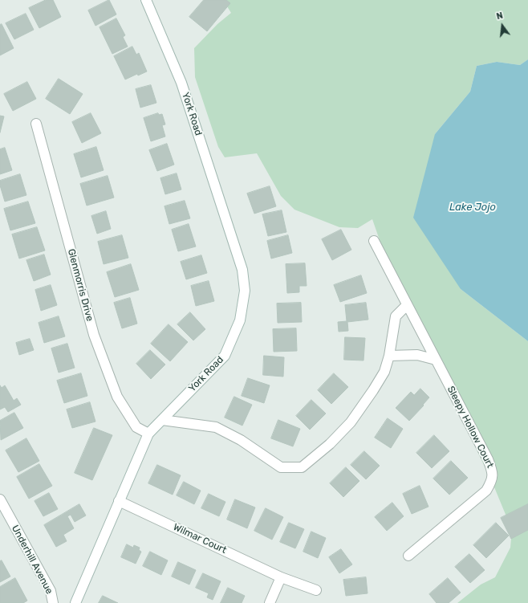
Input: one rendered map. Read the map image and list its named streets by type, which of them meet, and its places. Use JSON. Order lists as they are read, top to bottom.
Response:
{
  "streets": {
    "street": [
      "York Road",
      "Glenmorris Drive",
      "Sleepy Hollow Court",
      "Wilmar Court",
      "Underhill Avenue"
    ]
  },
  "crossings": [
    ["York Road", "Glenmorris Drive"],
    ["York Road", "Wilmar Court"]
  ],
  "water": ["Lake Jojo"],
  "north": "top"
}
